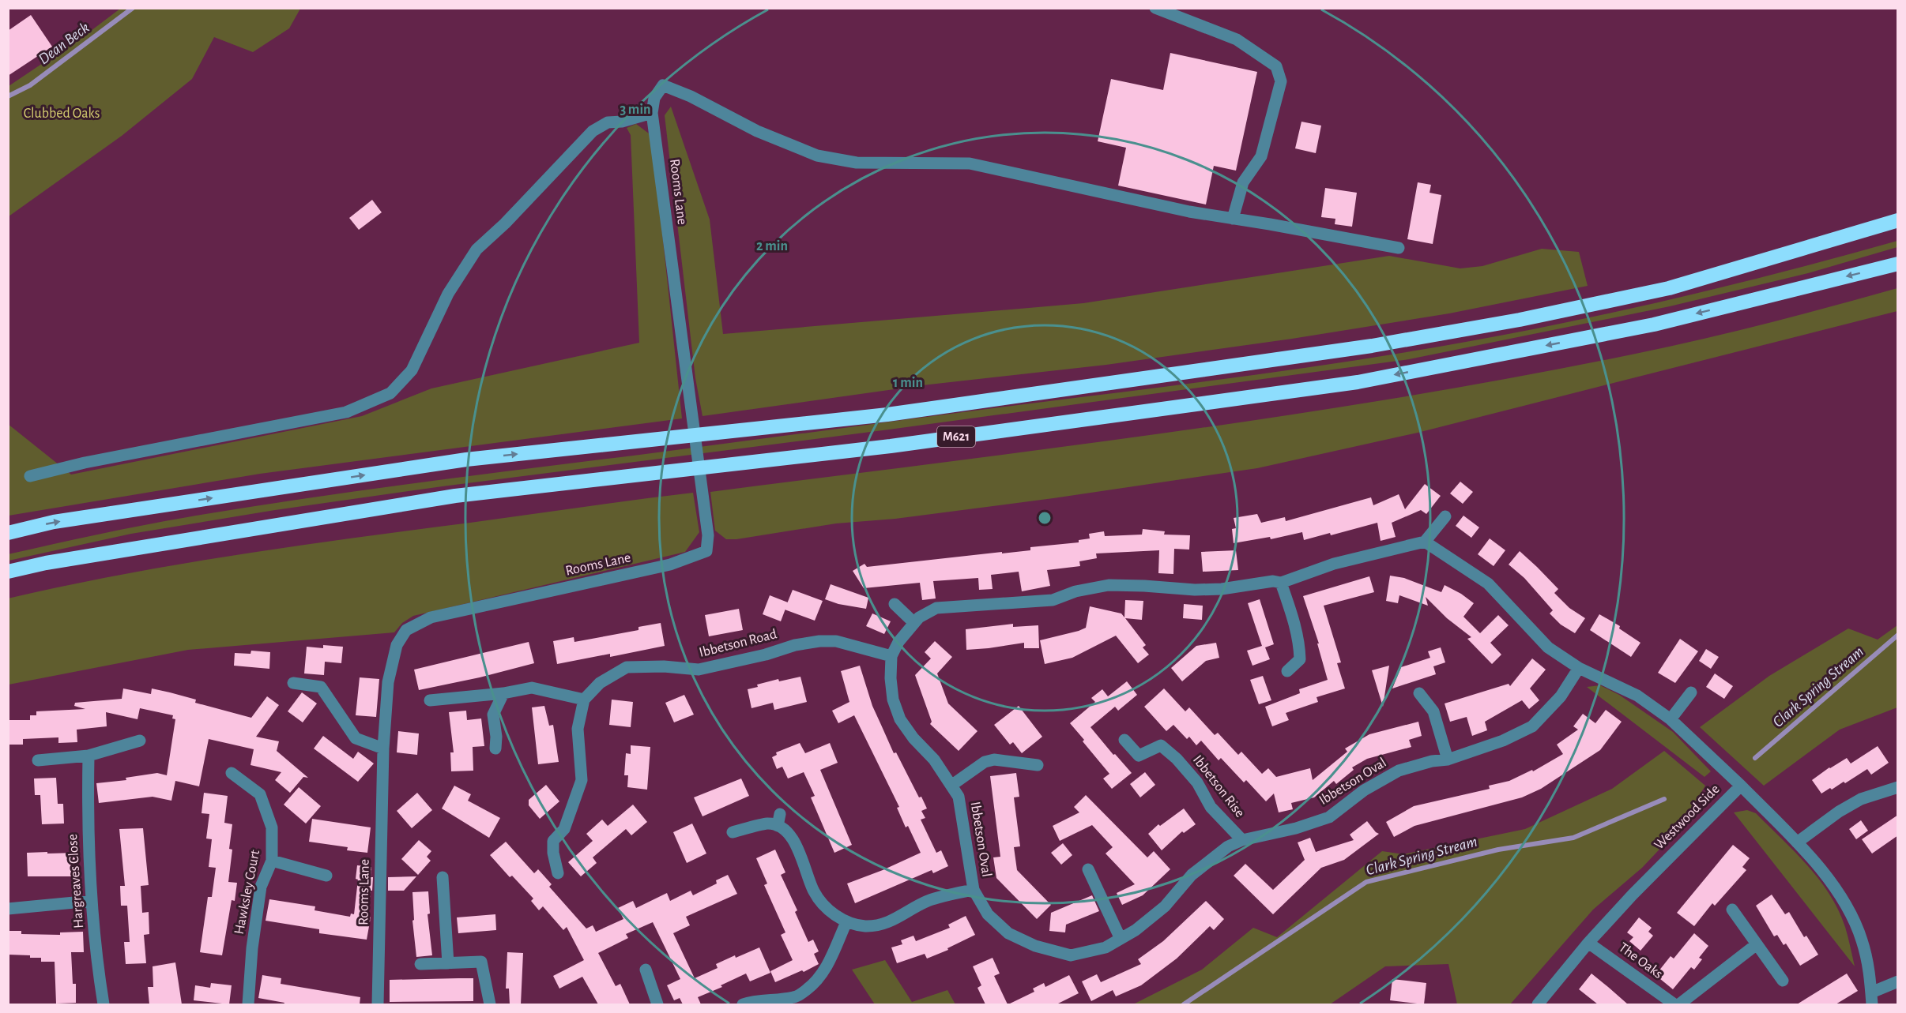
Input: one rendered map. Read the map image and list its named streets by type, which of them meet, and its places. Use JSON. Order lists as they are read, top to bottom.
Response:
{
  "streets": {
    "highway": ["M621"],
    "street": [
      "Rooms Lane",
      "Ibbetson Road",
      "Ibbetson Oval",
      "Ibbetson Rise",
      "Westwood Side",
      "Hargreaves Close",
      "Hawksley Court",
      "The Oaks"
    ]
  },
  "crossings": [
    ["Ibbetson Road", "Ibbetson Oval"],
    ["Ibbetson Oval", "Ibbetson Rise"],
    ["Westwood Side", "The Oaks"]
  ],
  "water": ["Dean Beck", "Clark Spring Stream"],
  "parks": ["Clubbed Oaks"],
  "rings": ["3 min", "2 min", "1 min"]
}
